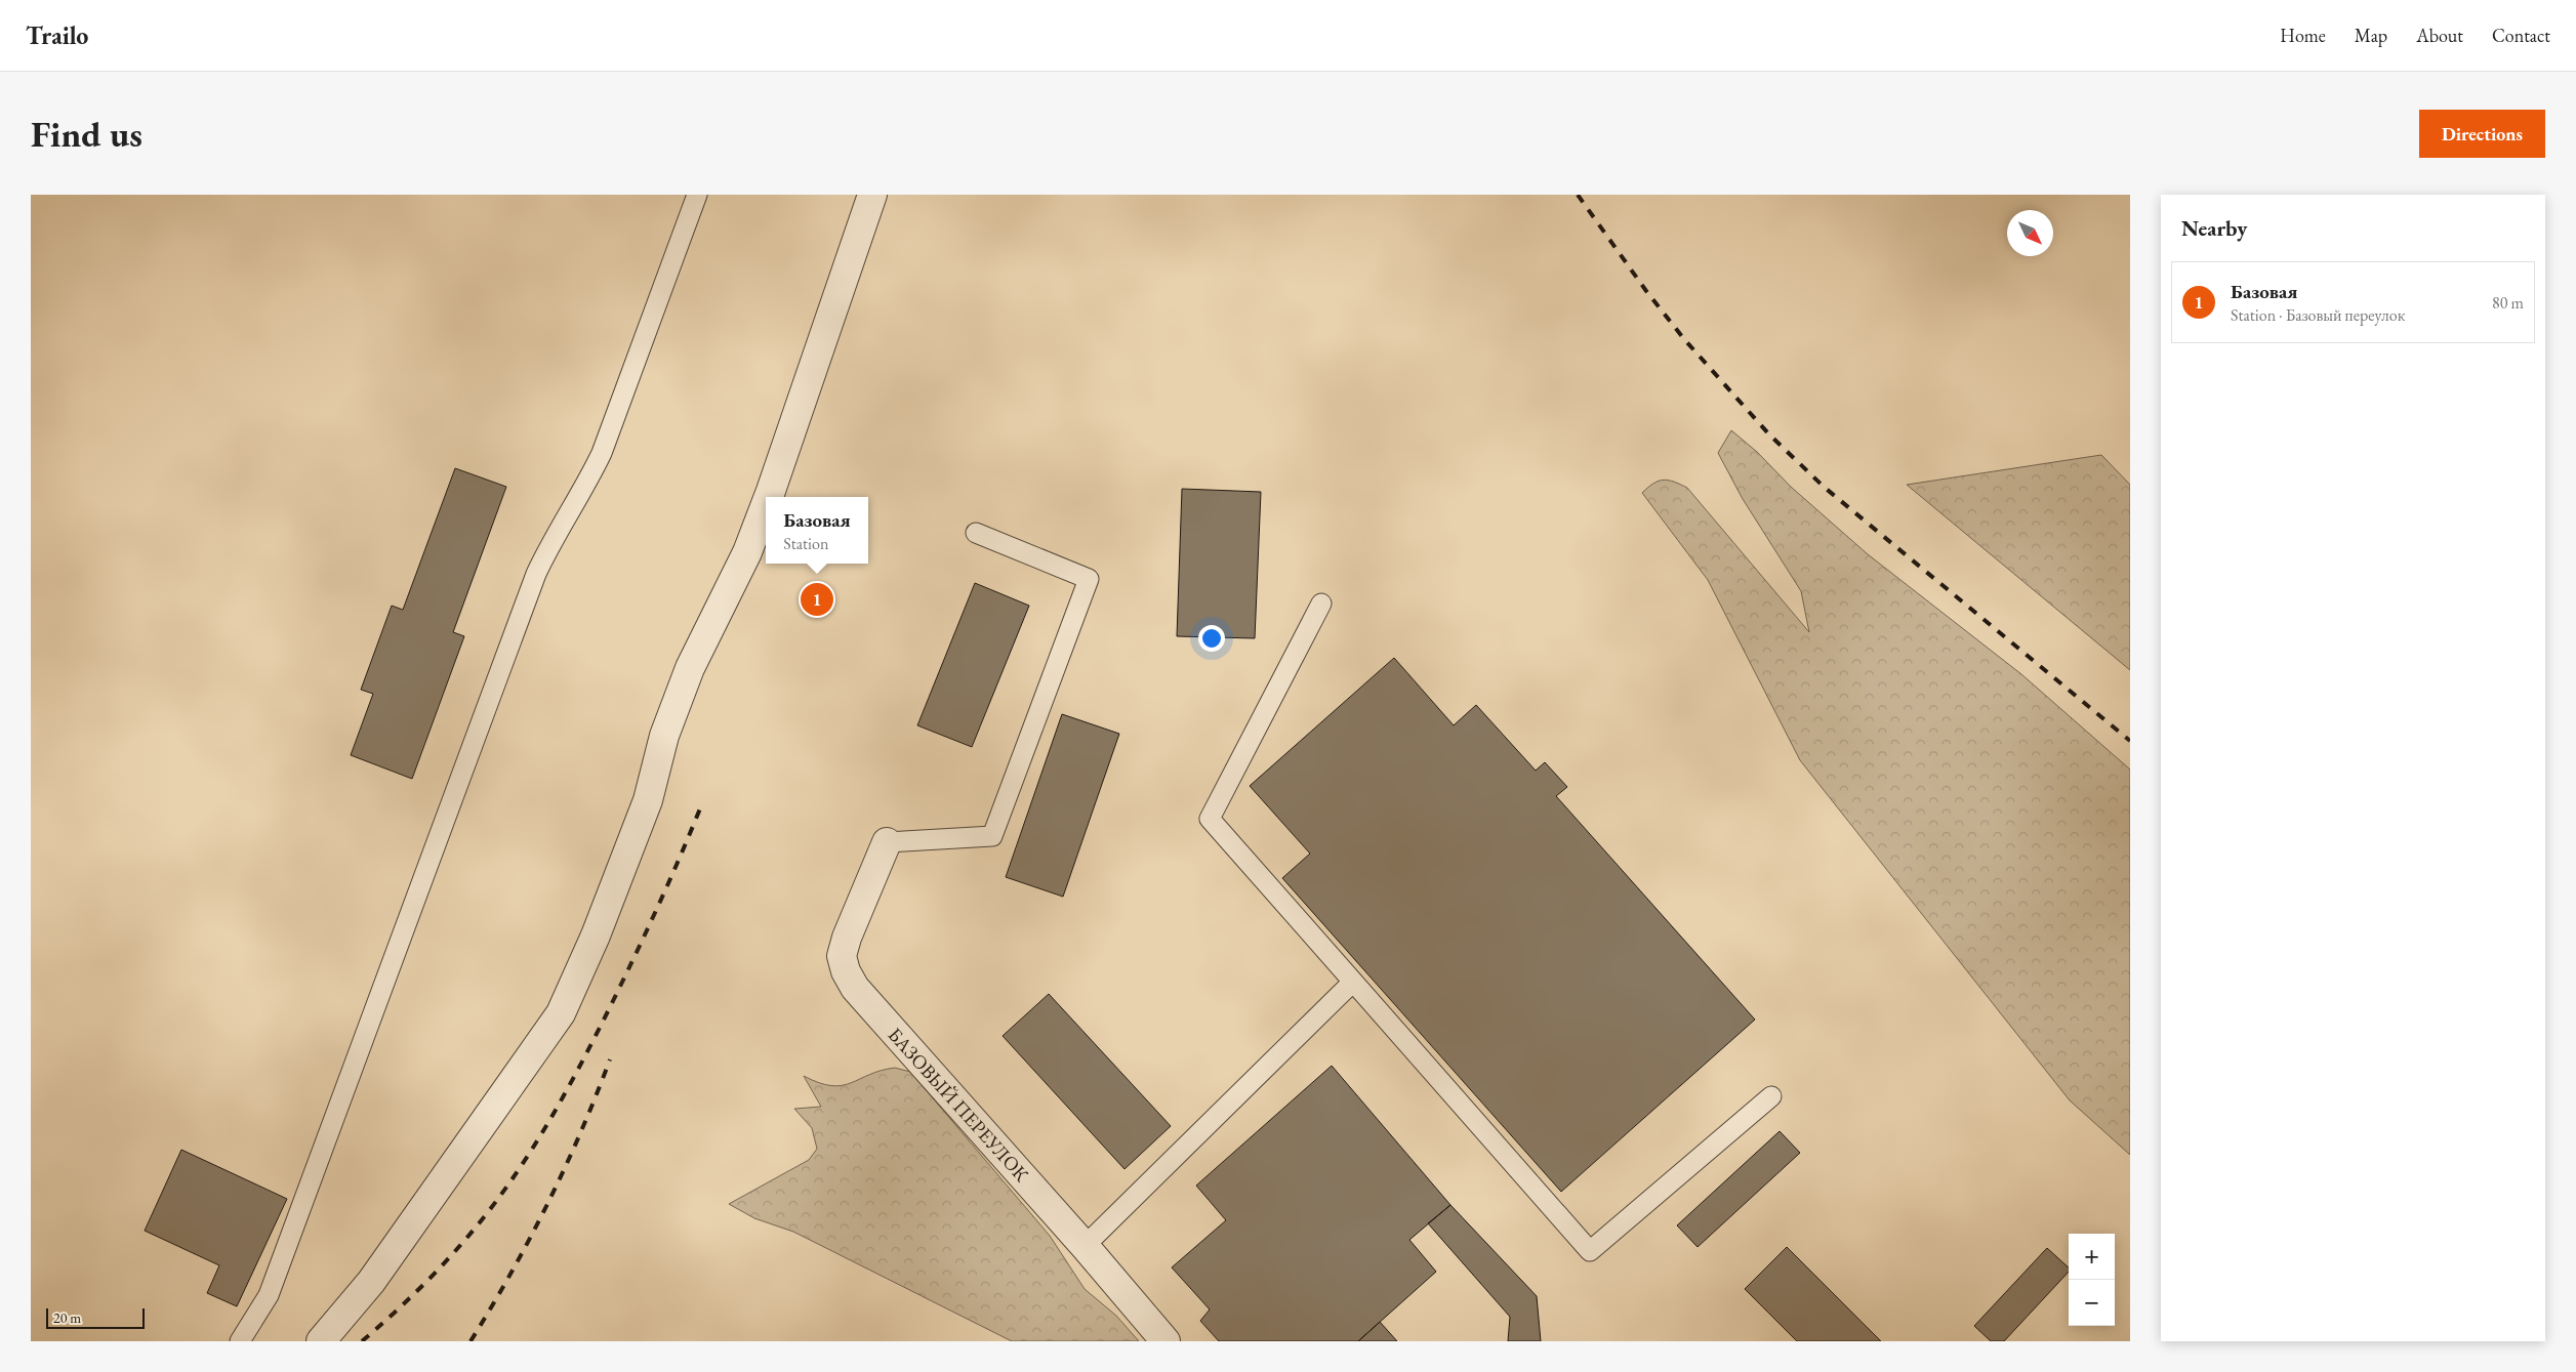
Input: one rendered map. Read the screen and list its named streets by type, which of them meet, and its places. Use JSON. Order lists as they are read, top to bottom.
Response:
{
  "streets": {
    "street": ["БАЗОВЫЙ ПЕРЕУЛОК"]
  },
  "scale_bar": "20 m",
  "north": "bottom right",
  "page": {
    "header": "Trailo",
    "nav": [
      "Home",
      "Map",
      "About",
      "Contact"
    ],
    "buttons": "Directions",
    "title": "Find us",
    "heading": "Nearby",
    "list": [
      {
        "mark": "1",
        "name": "Базовая",
        "note": "Station · Базовый переулок",
        "value": "80 m"
      }
    ],
    "popup": ["Базовая", "Station"],
    "pins": "1",
    "map_buttons": ["+", "−"],
    "scale": "20 m"
  }
}
